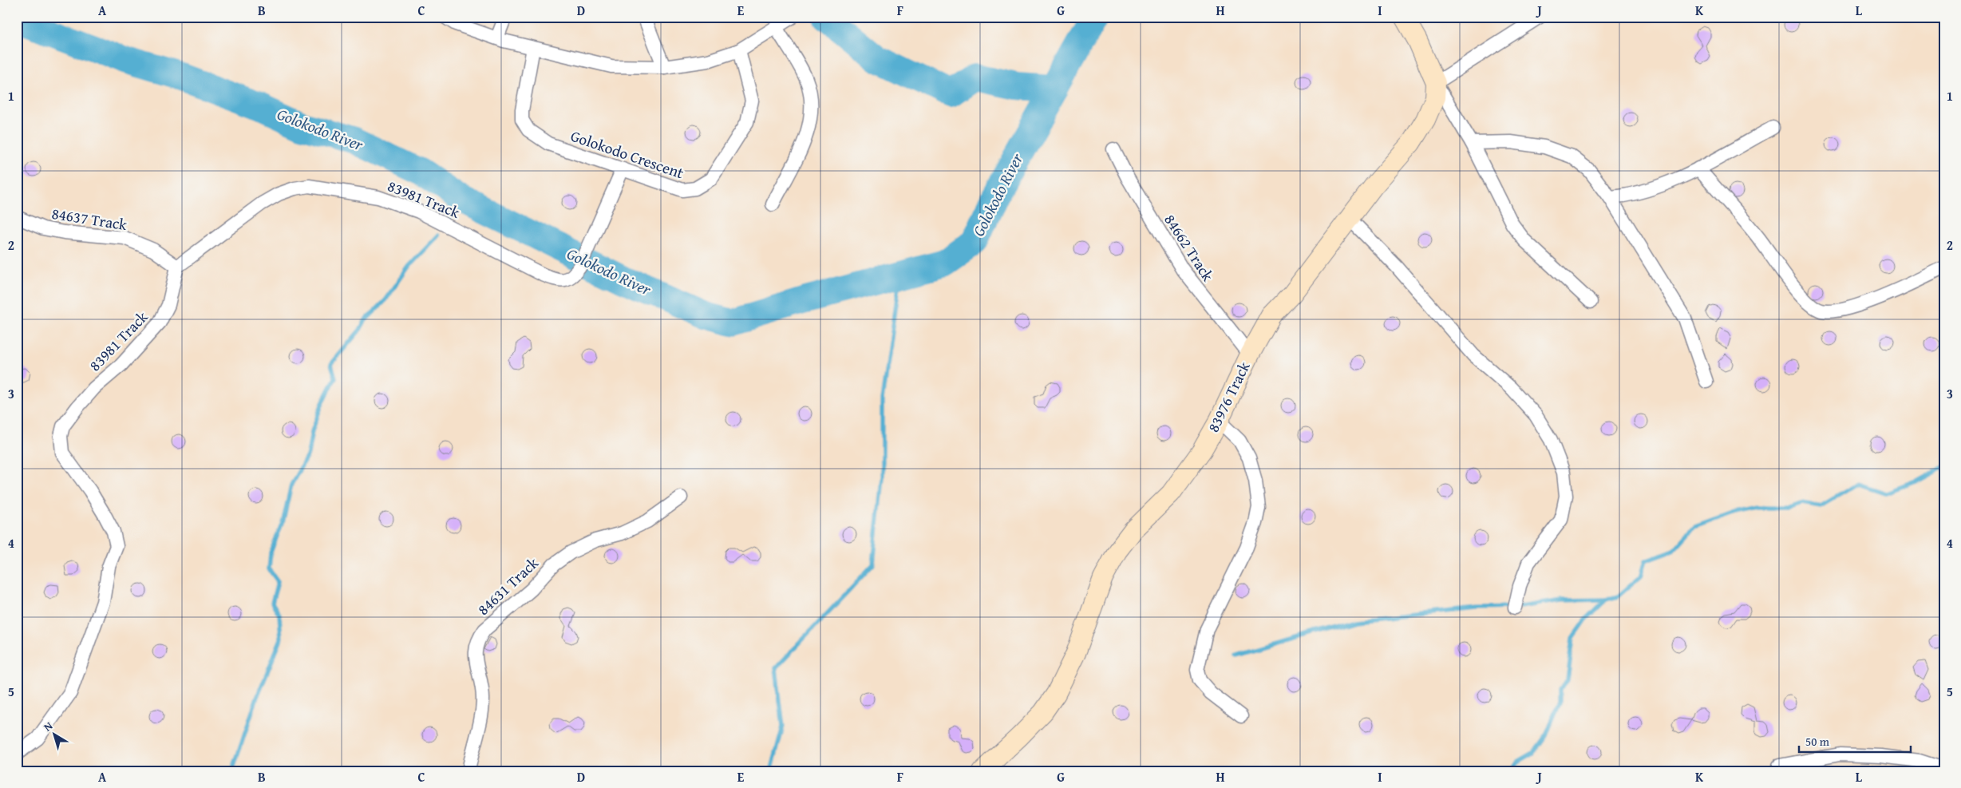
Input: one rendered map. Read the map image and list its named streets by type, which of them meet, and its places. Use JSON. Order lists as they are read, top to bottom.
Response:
{
  "streets": {
    "street": [
      "Golokodo Crescent",
      "83981 Track",
      "84637 Track",
      "84662 Track",
      "83976 Track",
      "84631 Track"
    ]
  },
  "crossings": [
    ["Golokodo Crescent", "83981 Track"],
    ["83981 Track", "84637 Track"],
    ["84662 Track", "83976 Track"]
  ],
  "water": ["Golokodo River"],
  "scale_bar": "50 m",
  "north": "top left",
  "grid": {
    "columns": [
      "A",
      "B",
      "C",
      "D",
      "E",
      "F",
      "G",
      "H",
      "I",
      "J",
      "K",
      "L"
    ],
    "rows": [
      "1",
      "2",
      "3",
      "4",
      "5"
    ]
  }
}
